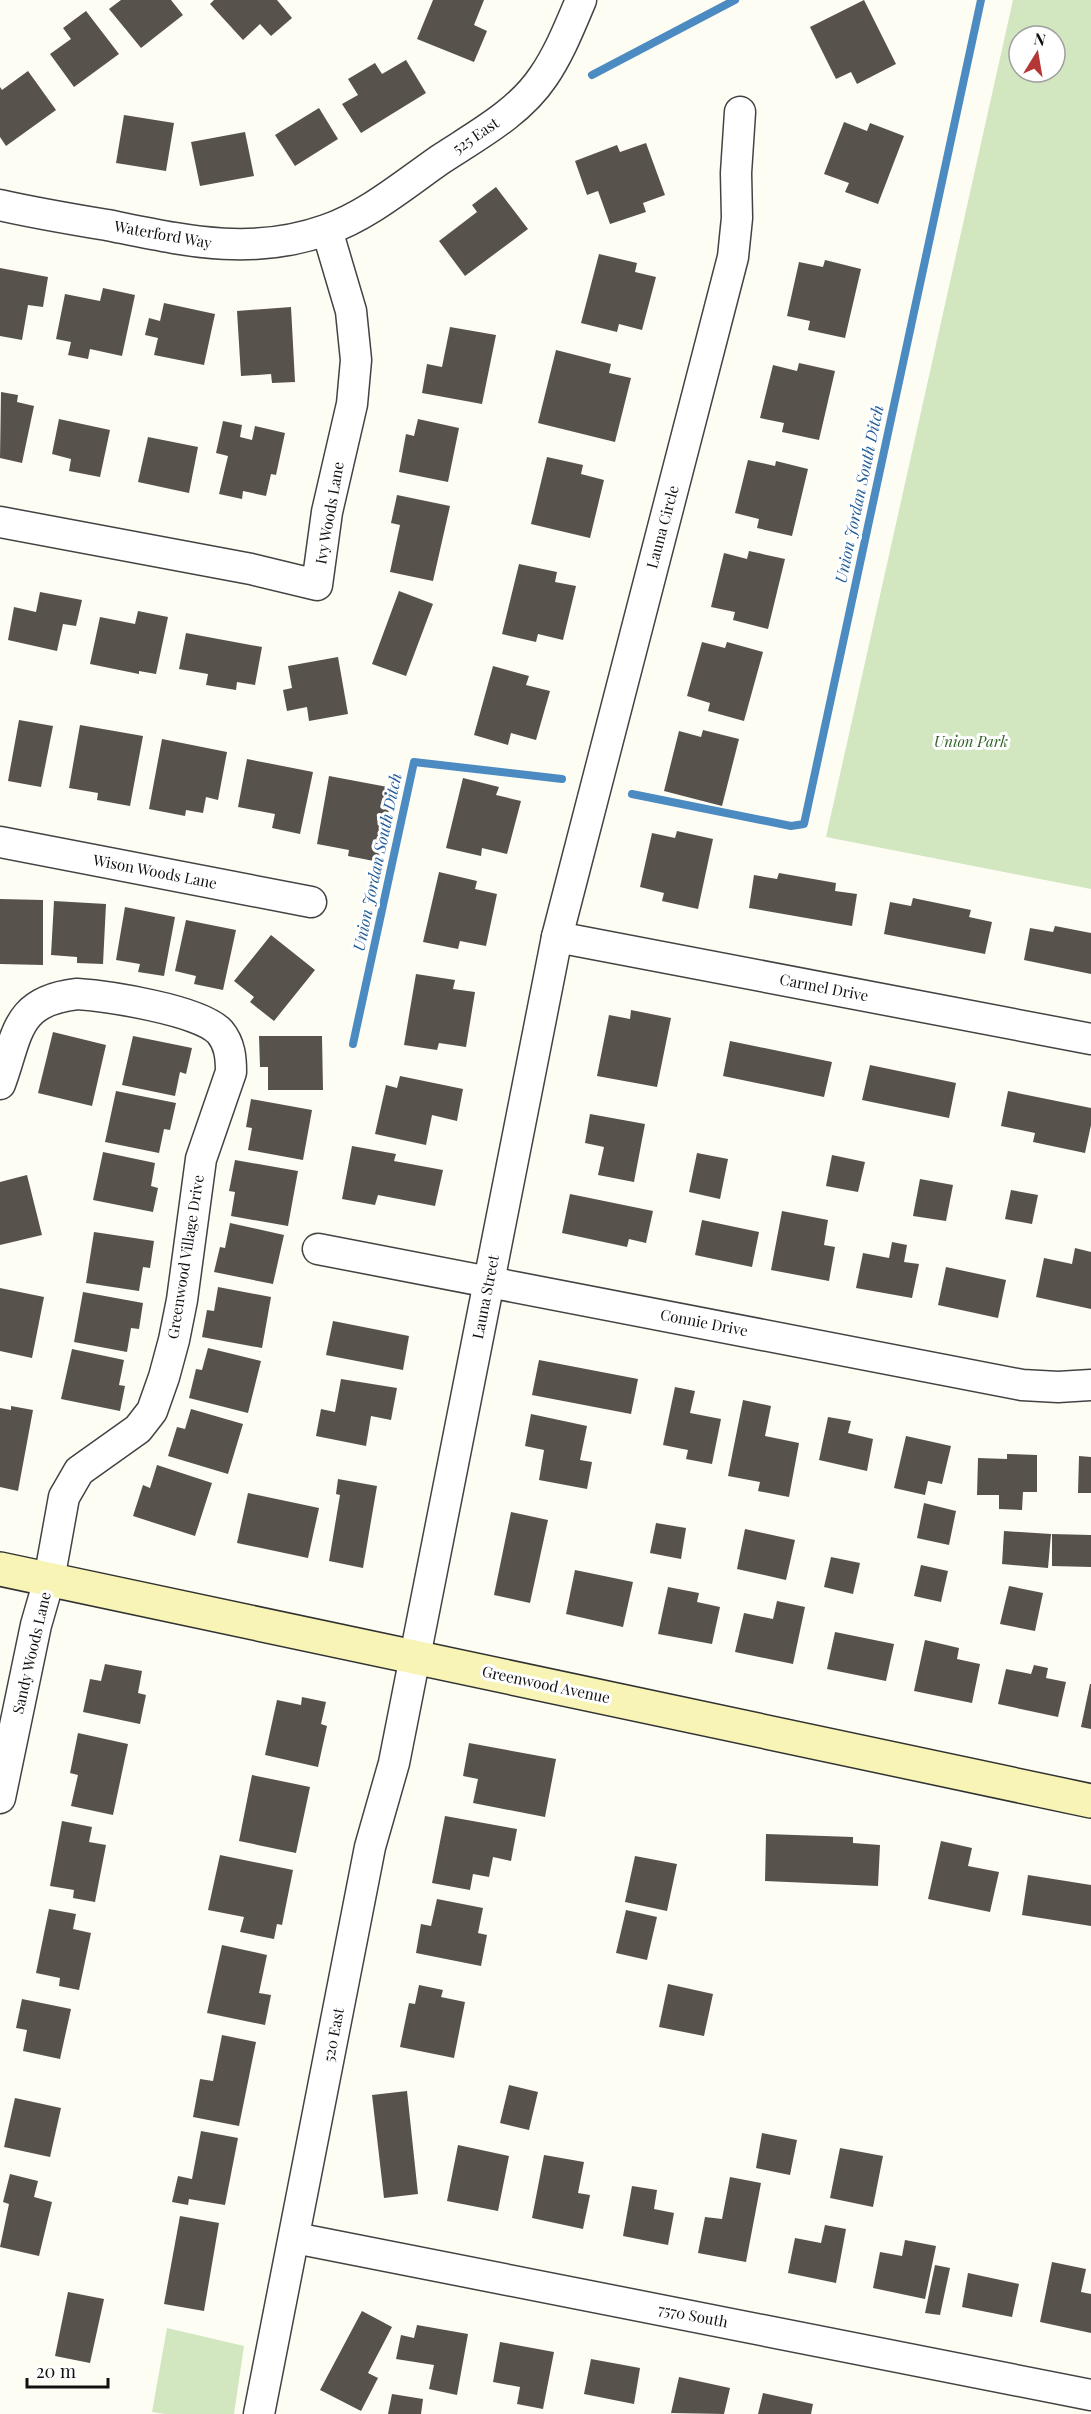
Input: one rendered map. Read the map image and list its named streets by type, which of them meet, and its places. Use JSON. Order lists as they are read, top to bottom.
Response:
{
  "streets": {
    "street": [
      "525 East",
      "Waterford Way",
      "Ivy Woods Lane",
      "Launa Circle",
      "Wison Woods Lane",
      "Carmel Drive",
      "Greenwood Village Drive",
      "Launa Street",
      "Connie Drive",
      "Sandy Woods Lane",
      "Greenwood Avenue",
      "520 East",
      "7570 South"
    ]
  },
  "crossings": [
    ["525 East", "Waterford Way"],
    ["525 East", "Ivy Woods Lane"],
    ["Waterford Way", "Ivy Woods Lane"],
    ["Launa Circle", "Carmel Drive"],
    ["Launa Circle", "Launa Street"],
    ["Carmel Drive", "Launa Street"],
    ["Greenwood Village Drive", "Sandy Woods Lane"],
    ["Greenwood Village Drive", "Greenwood Avenue"],
    ["Launa Street", "Connie Drive"],
    ["Launa Street", "Greenwood Avenue"],
    ["Launa Street", "520 East"],
    ["Sandy Woods Lane", "Greenwood Avenue"],
    ["Greenwood Avenue", "520 East"],
    ["520 East", "7570 South"]
  ],
  "water": ["Union Jordan South Ditch"],
  "parks": ["Union Park"],
  "scale_bar": "20 m",
  "north": "top"
}
